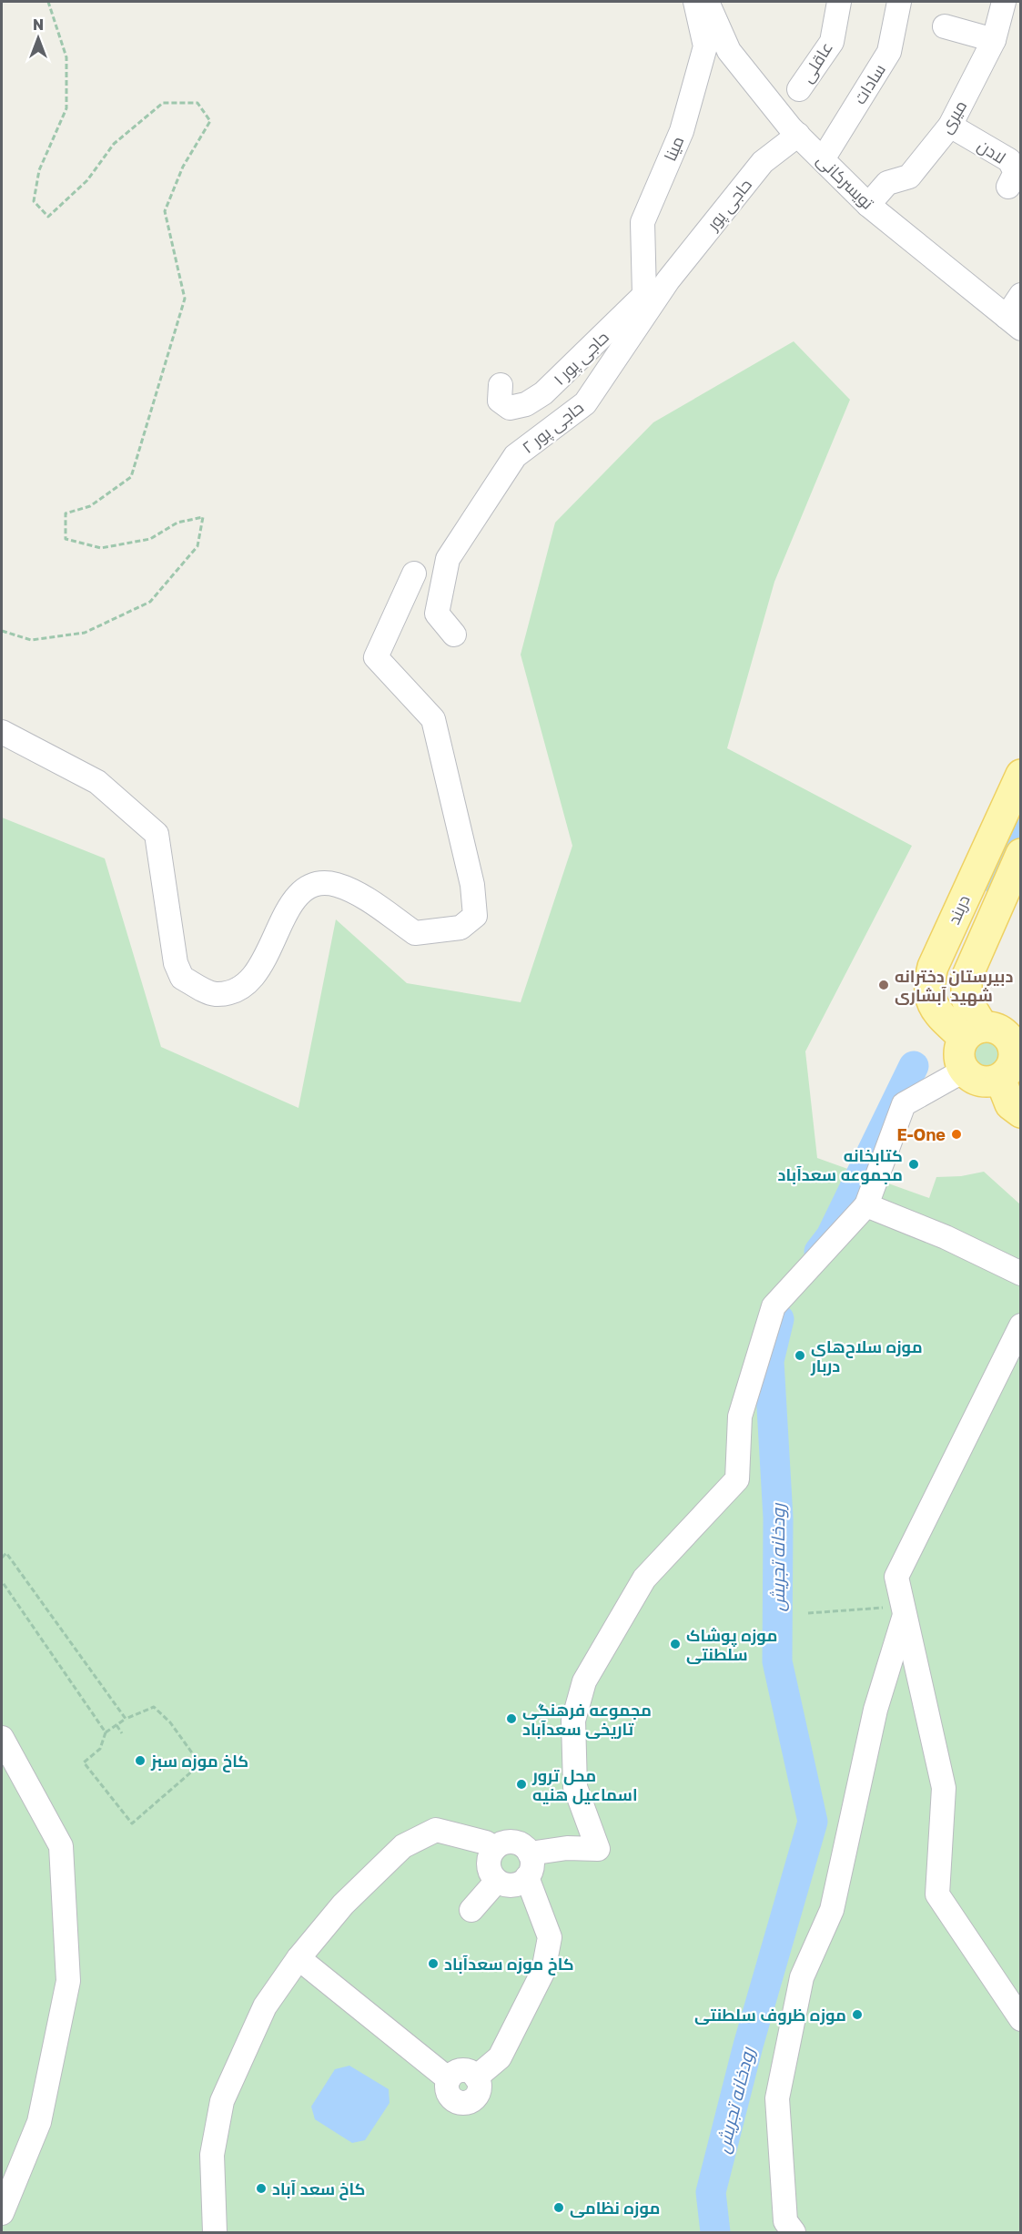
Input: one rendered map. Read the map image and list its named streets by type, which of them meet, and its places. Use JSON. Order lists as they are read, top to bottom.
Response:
{
  "streets": {
    "main road": ["دربند"],
    "street": [
      "عاقلی",
      "سادات",
      "میری",
      "مینا",
      "لادن",
      "تویسرکانی",
      "حاجی پور",
      "حاجی پور ۱",
      "حاجی پور ۲"
    ]
  },
  "crossings": [
    ["سادات", "تویسرکانی"],
    ["میری", "لادن"],
    ["میری", "تویسرکانی"],
    ["مینا", "حاجی پور ۱"],
    ["تویسرکانی", "حاجی پور"],
    ["حاجی پور", "حاجی پور ۱"],
    ["حاجی پور", "حاجی پور ۲"],
    ["حاجی پور ۱", "حاجی پور ۲"]
  ],
  "water": ["رودخانه تجریش"],
  "places": [
    "دبیرستان دخترانه شهید آبشاری",
    "E-One",
    "کتابخانه مجموعه سعدآباد",
    "موزه سلاح‌های دربار",
    "موزه پوشاک سلطنتی",
    "مجموعه فرهنگی تاریخی سعدآباد",
    "کاخ موزه سبز",
    "محل ترور اسماعیل هنیه",
    "کاخ موزه سعدآباد",
    "موزه ظروف سلطنتی",
    "کاخ سعد آباد",
    "موزه نظامی"
  ],
  "north": "top"
}
